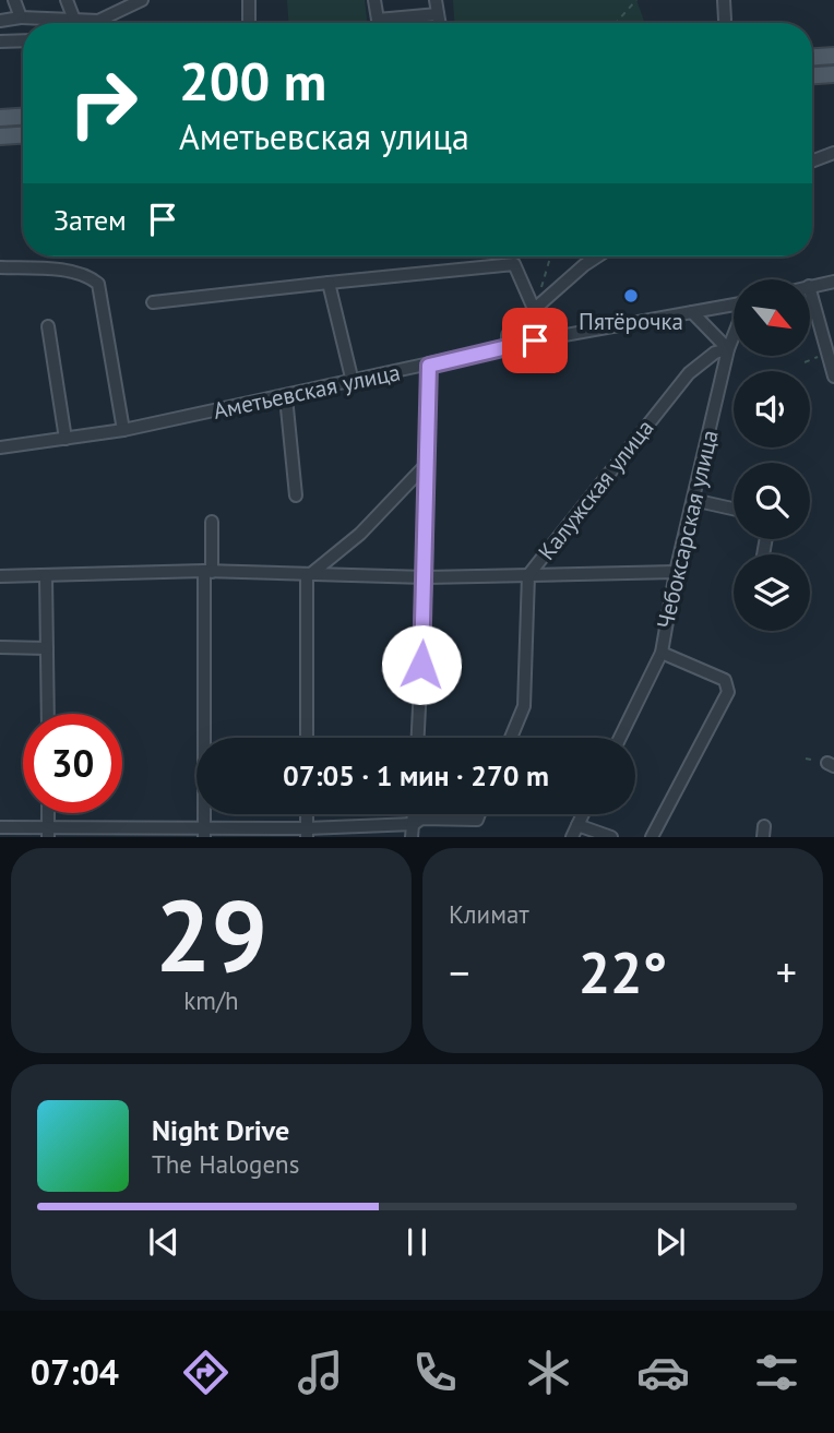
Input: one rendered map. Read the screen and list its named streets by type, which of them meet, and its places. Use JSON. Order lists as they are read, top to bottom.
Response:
{
  "streets": {
    "street": ["Аметьевская улица", "Калужская улица", "Чебоксарская улица"]
  },
  "crossings": [
    ["Калужская улица", "Чебоксарская улица"]
  ],
  "places": ["Пятёрочка"],
  "north": "bottom right",
  "page": {
    "turn": ["200 m", "Аметьевская улица"],
    "then": "Затем",
    "limit": "30",
    "trip": "07:05 · 1 мин · 270 m",
    "tile": [
      ["29", "km/h"],
      "Климат"
    ],
    "heat": ["−", "22°", "+"],
    "song": ["Night Drive", "The Halogens"],
    "tabs": "07:04"
  }
}
